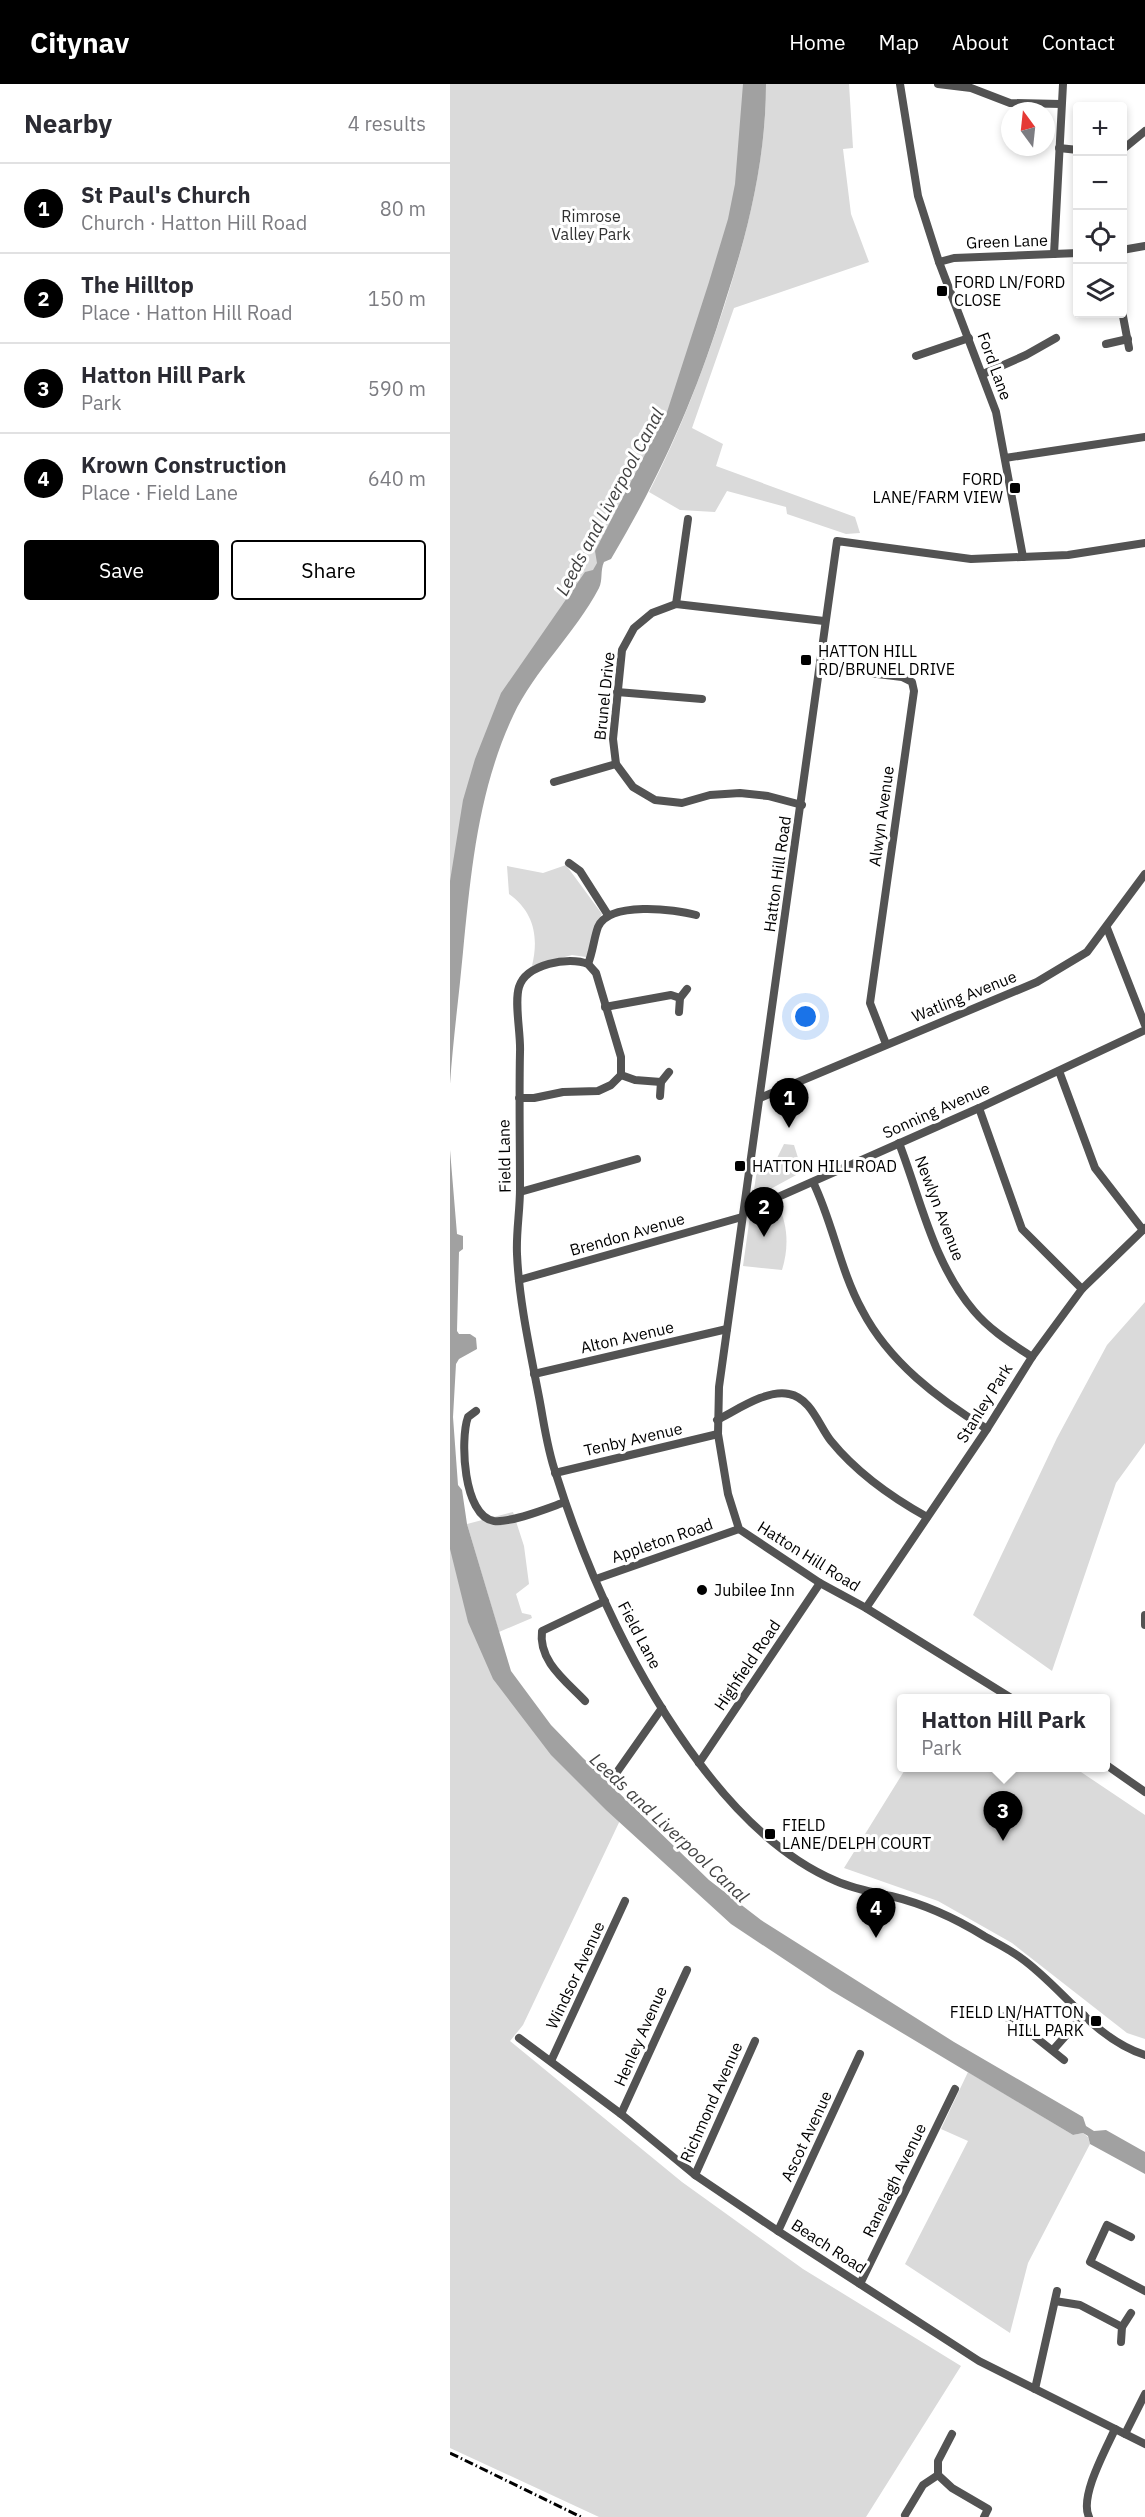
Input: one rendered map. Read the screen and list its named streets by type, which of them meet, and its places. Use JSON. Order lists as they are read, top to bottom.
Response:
{
  "streets": {
    "street": [
      "Green Lane",
      "Ford Lane",
      "Brunel Drive",
      "Alwyn Avenue",
      "Hatton Hill Road",
      "Watling Avenue",
      "Sonning Avenue",
      "Field Lane",
      "Newlyn Avenue",
      "Brendon Avenue",
      "Alton Avenue",
      "Stanley Park",
      "Tenby Avenue",
      "Appleton Road",
      "Highfield Road",
      "Windsor Avenue",
      "Henley Avenue",
      "Richmond Avenue",
      "Ascot Avenue",
      "Ranelagh Avenue",
      "Beach Road"
    ]
  },
  "crossings": [
    ["Green Lane", "Ford Lane"],
    ["Ford Lane", "Hatton Hill Road"],
    ["Brunel Drive", "Hatton Hill Road"],
    ["Alwyn Avenue", "Hatton Hill Road"],
    ["Alwyn Avenue", "Watling Avenue"],
    ["Hatton Hill Road", "Watling Avenue"],
    ["Hatton Hill Road", "Sonning Avenue"],
    ["Hatton Hill Road", "Brendon Avenue"],
    ["Hatton Hill Road", "Alton Avenue"],
    ["Hatton Hill Road", "Stanley Park"],
    ["Hatton Hill Road", "Tenby Avenue"],
    ["Hatton Hill Road", "Appleton Road"],
    ["Hatton Hill Road", "Highfield Road"],
    ["Sonning Avenue", "Newlyn Avenue"],
    ["Sonning Avenue", "Brendon Avenue"],
    ["Field Lane", "Brendon Avenue"],
    ["Field Lane", "Alton Avenue"],
    ["Field Lane", "Tenby Avenue"],
    ["Field Lane", "Appleton Road"],
    ["Field Lane", "Highfield Road"],
    ["Newlyn Avenue", "Stanley Park"],
    ["Windsor Avenue", "Beach Road"],
    ["Henley Avenue", "Beach Road"],
    ["Richmond Avenue", "Beach Road"],
    ["Ascot Avenue", "Beach Road"],
    ["Ranelagh Avenue", "Beach Road"]
  ],
  "water": ["Leeds and Liverpool Canal"],
  "parks": ["Rimrose Valley Park"],
  "places": {
    "transit": [
      "FORD LN/FORD CLOSE",
      "FORD LANE/FARM VIEW",
      "HATTON HILL RD/BRUNEL DRIVE",
      "HATTON HILL ROAD",
      "FIELD LANE/DELPH COURT",
      "FIELD LN/HATTON HILL PARK"
    ],
    "other": ["Jubilee Inn"]
  },
  "north": "top",
  "page": {
    "header": "Citynav",
    "nav": [
      "Home",
      "Map",
      "About",
      "Contact"
    ],
    "heading": ["Nearby", "4 results"],
    "map_buttons": ["+", "−"],
    "list": [
      {
        "mark": "1",
        "name": "St Paul's Church",
        "note": "Church · Hatton Hill Road",
        "value": "80 m"
      },
      {
        "mark": "2",
        "name": "The Hilltop",
        "note": "Place · Hatton Hill Road",
        "value": "150 m"
      },
      {
        "mark": "3",
        "name": "Hatton Hill Park",
        "note": "Park",
        "value": "590 m"
      },
      {
        "mark": "4",
        "name": "Krown Construction",
        "note": "Place · Field Lane",
        "value": "640 m"
      }
    ],
    "buttons": ["Save", "Share"],
    "pins": [
      "1",
      "2",
      "3",
      "4"
    ],
    "popup": ["Hatton Hill Park", "Park"]
  }
}
